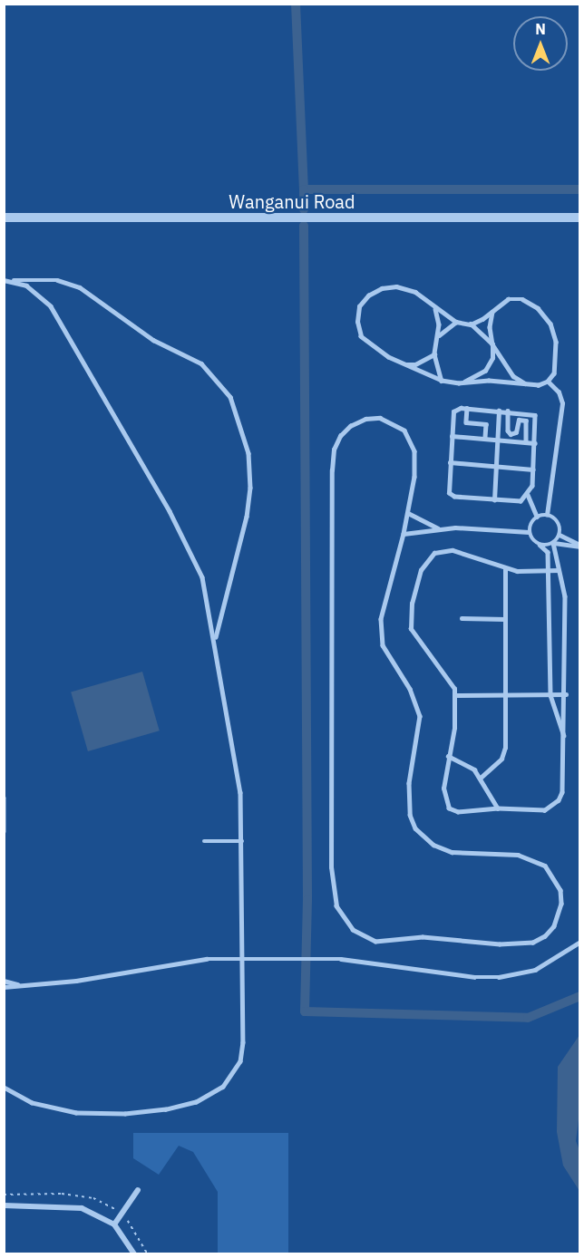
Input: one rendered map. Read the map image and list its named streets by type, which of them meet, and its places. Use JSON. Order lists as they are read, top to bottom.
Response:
{
  "streets": {
    "street": ["Wanganui Road"]
  },
  "north": "top"
}
